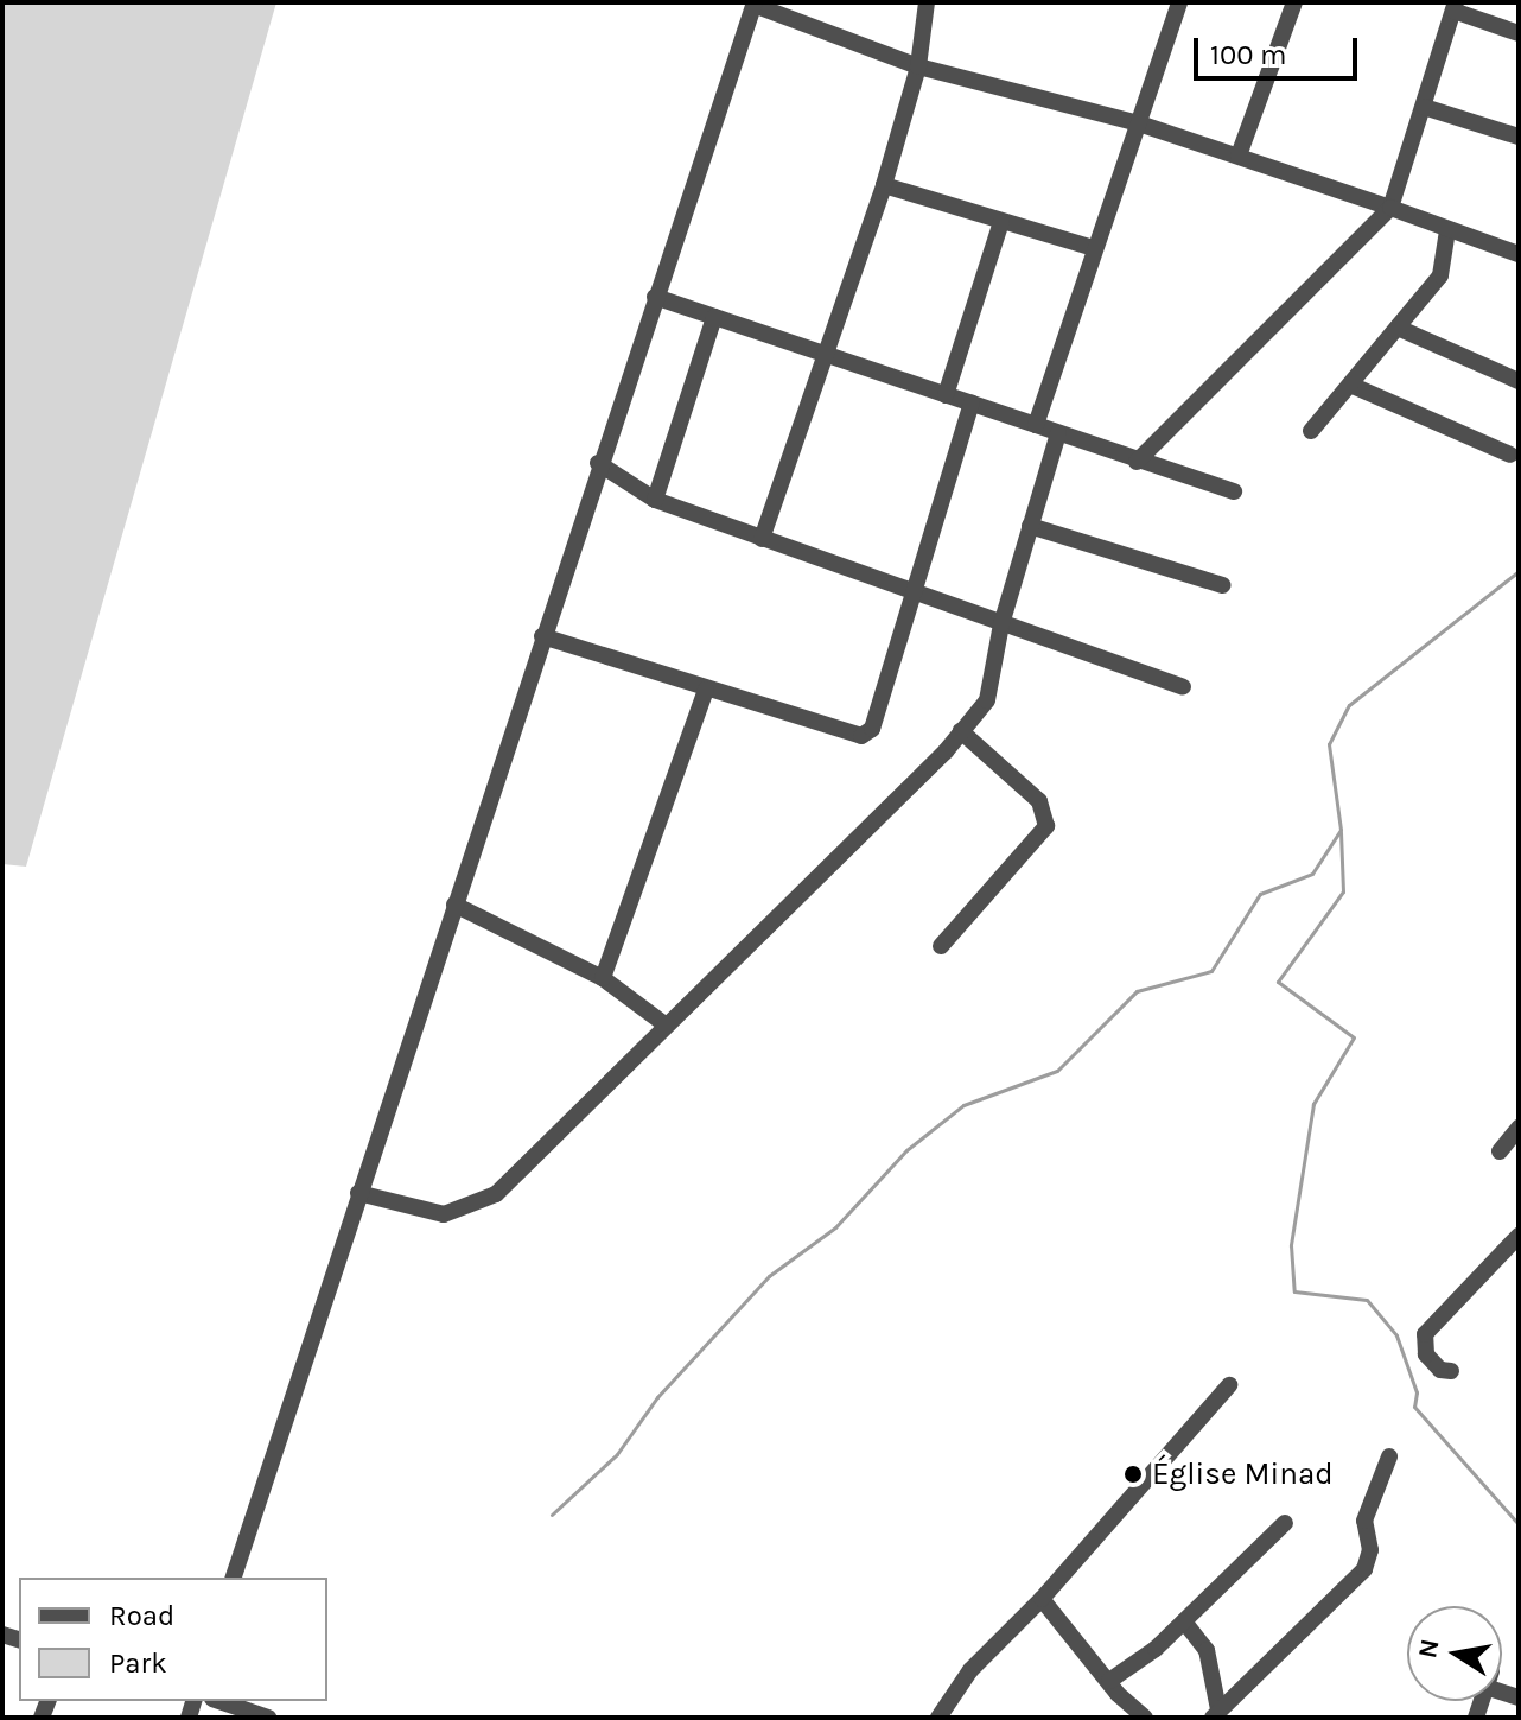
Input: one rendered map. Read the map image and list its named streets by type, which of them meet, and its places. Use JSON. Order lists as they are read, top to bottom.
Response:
{
  "places": ["Église Minad"],
  "legend": ["Road", "Park"],
  "scale_bar": "100 m",
  "north": "left"
}
